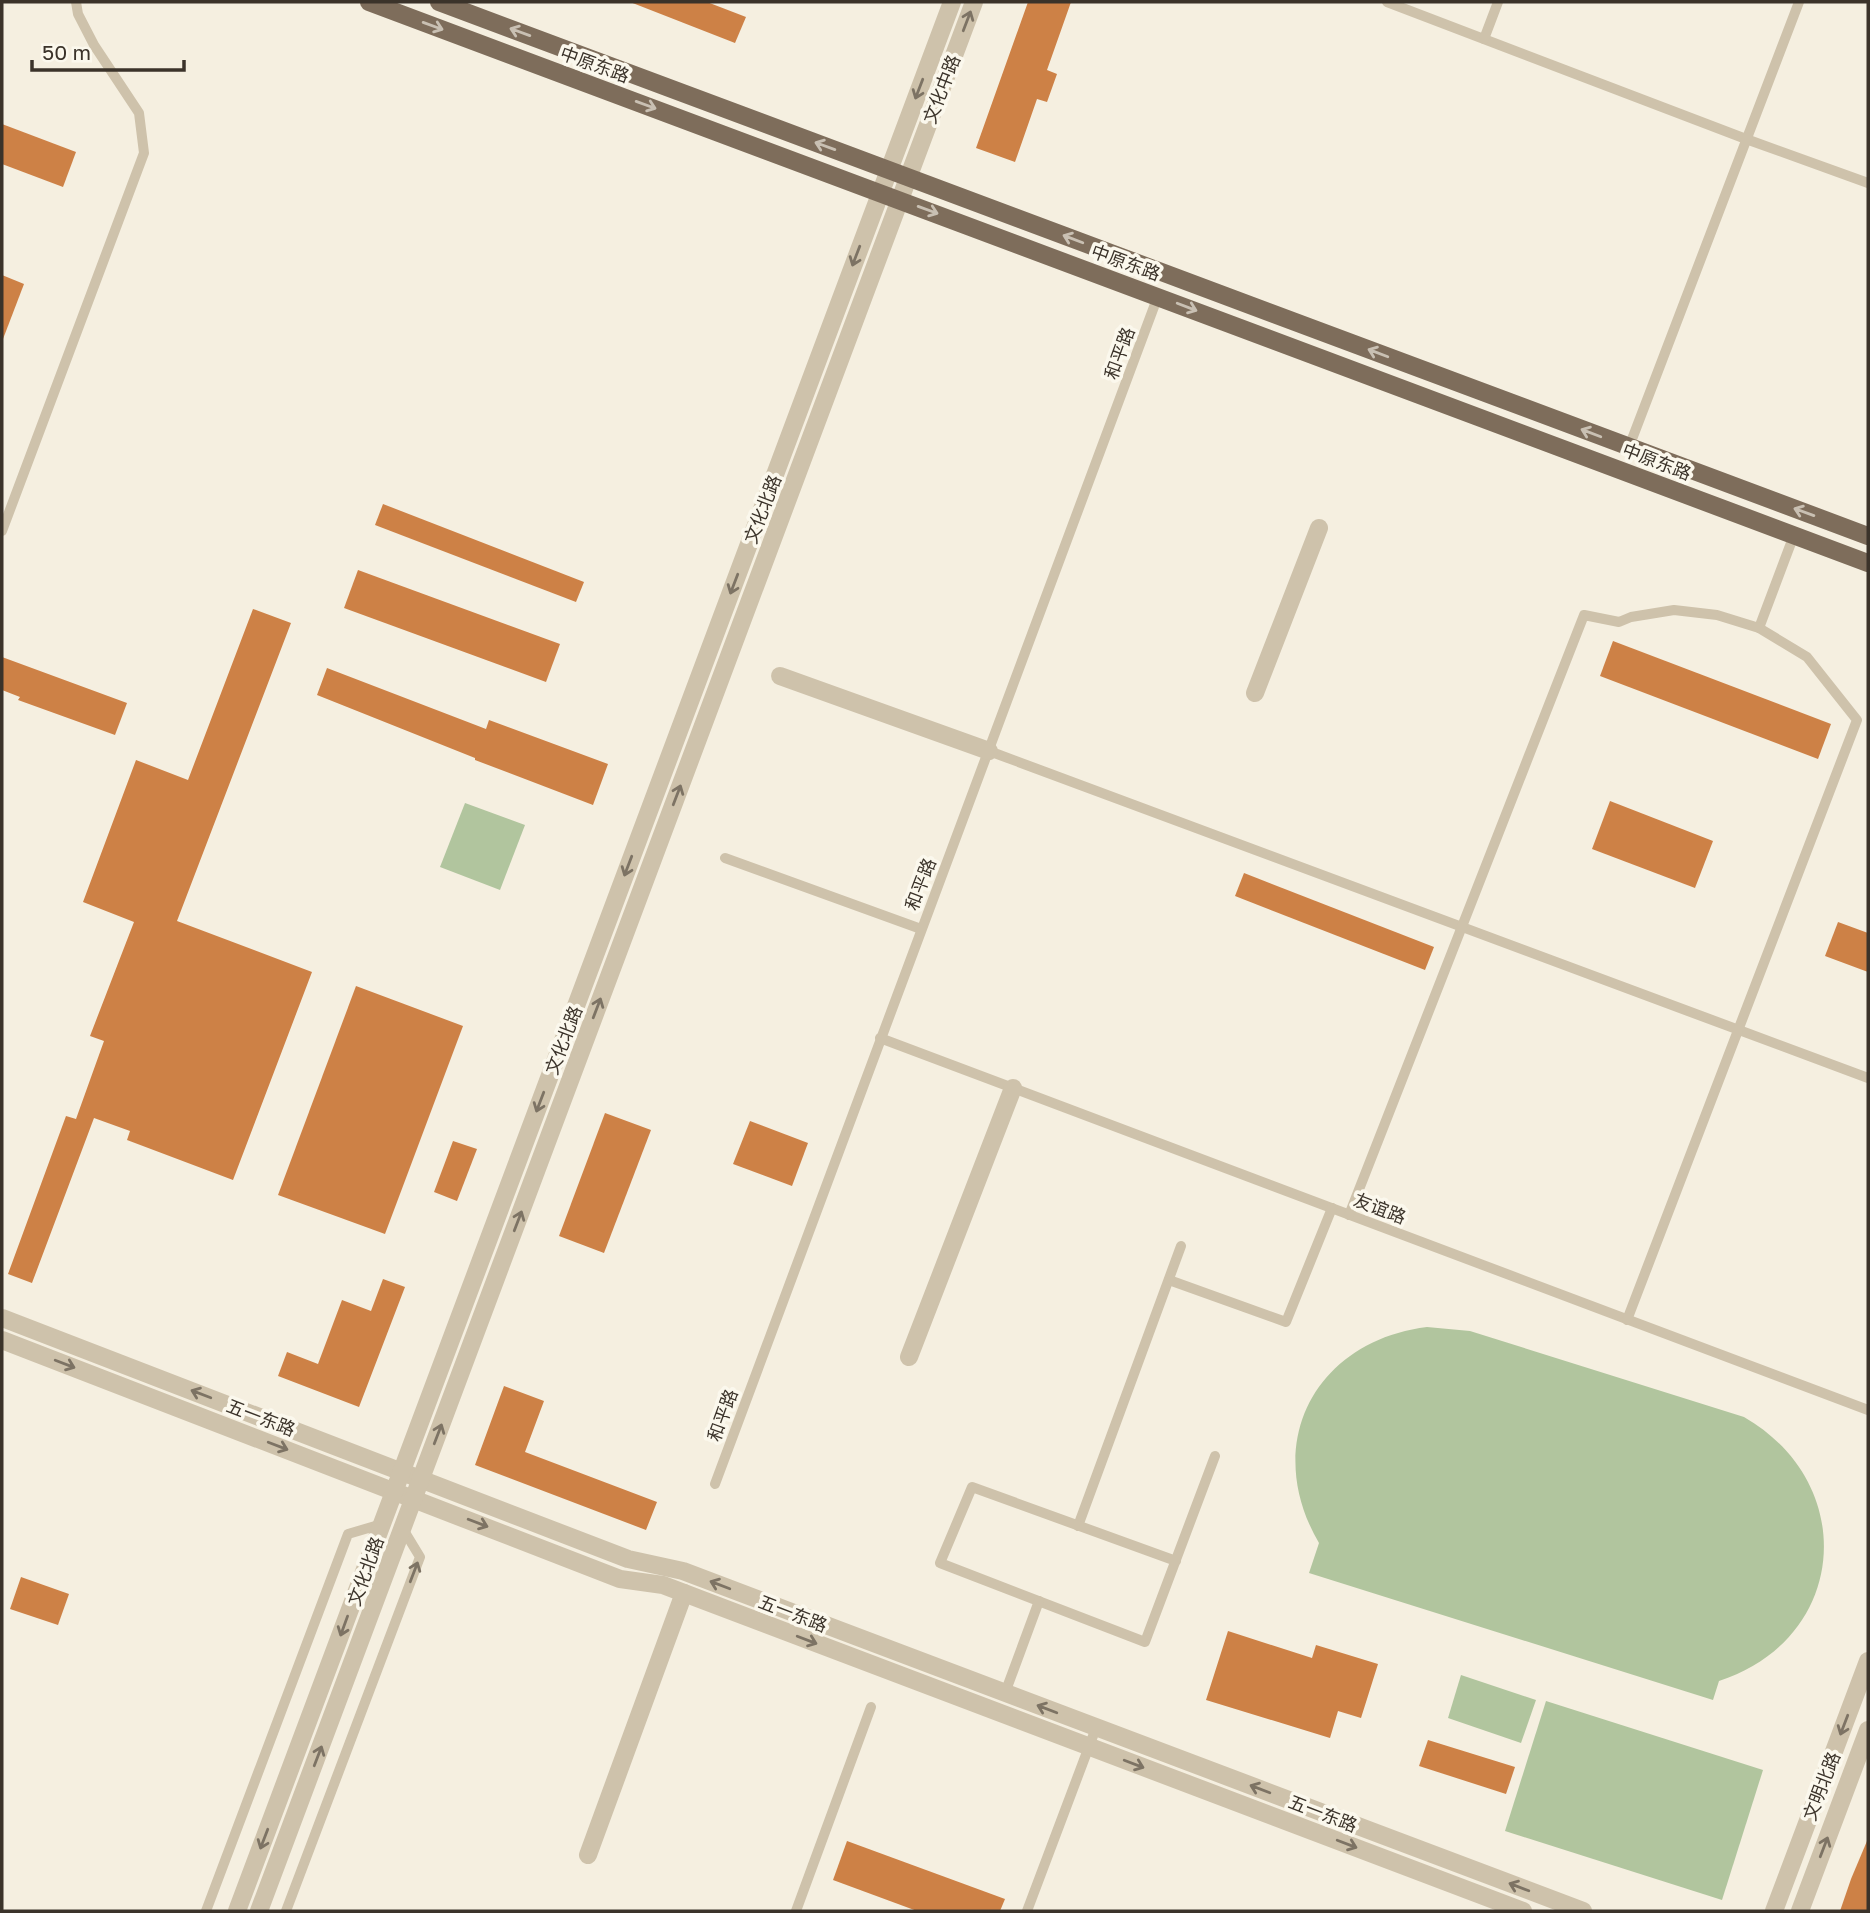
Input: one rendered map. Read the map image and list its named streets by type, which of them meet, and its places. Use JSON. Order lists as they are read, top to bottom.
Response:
{
  "streets": {
    "main road": ["中原东路"],
    "street": [
      "文化中路",
      "文化北路",
      "五一东路",
      "文明北路"
    ],
    "lane": ["和平路", "友谊路"]
  },
  "crossings": [
    ["中原东路", "文化中路"],
    ["中原东路", "和平路"],
    ["中原东路", "文化北路"],
    ["文化中路", "文化北路"],
    ["和平路", "友谊路"],
    ["文化北路", "五一东路"]
  ],
  "scale_bar": "50 m"
}
